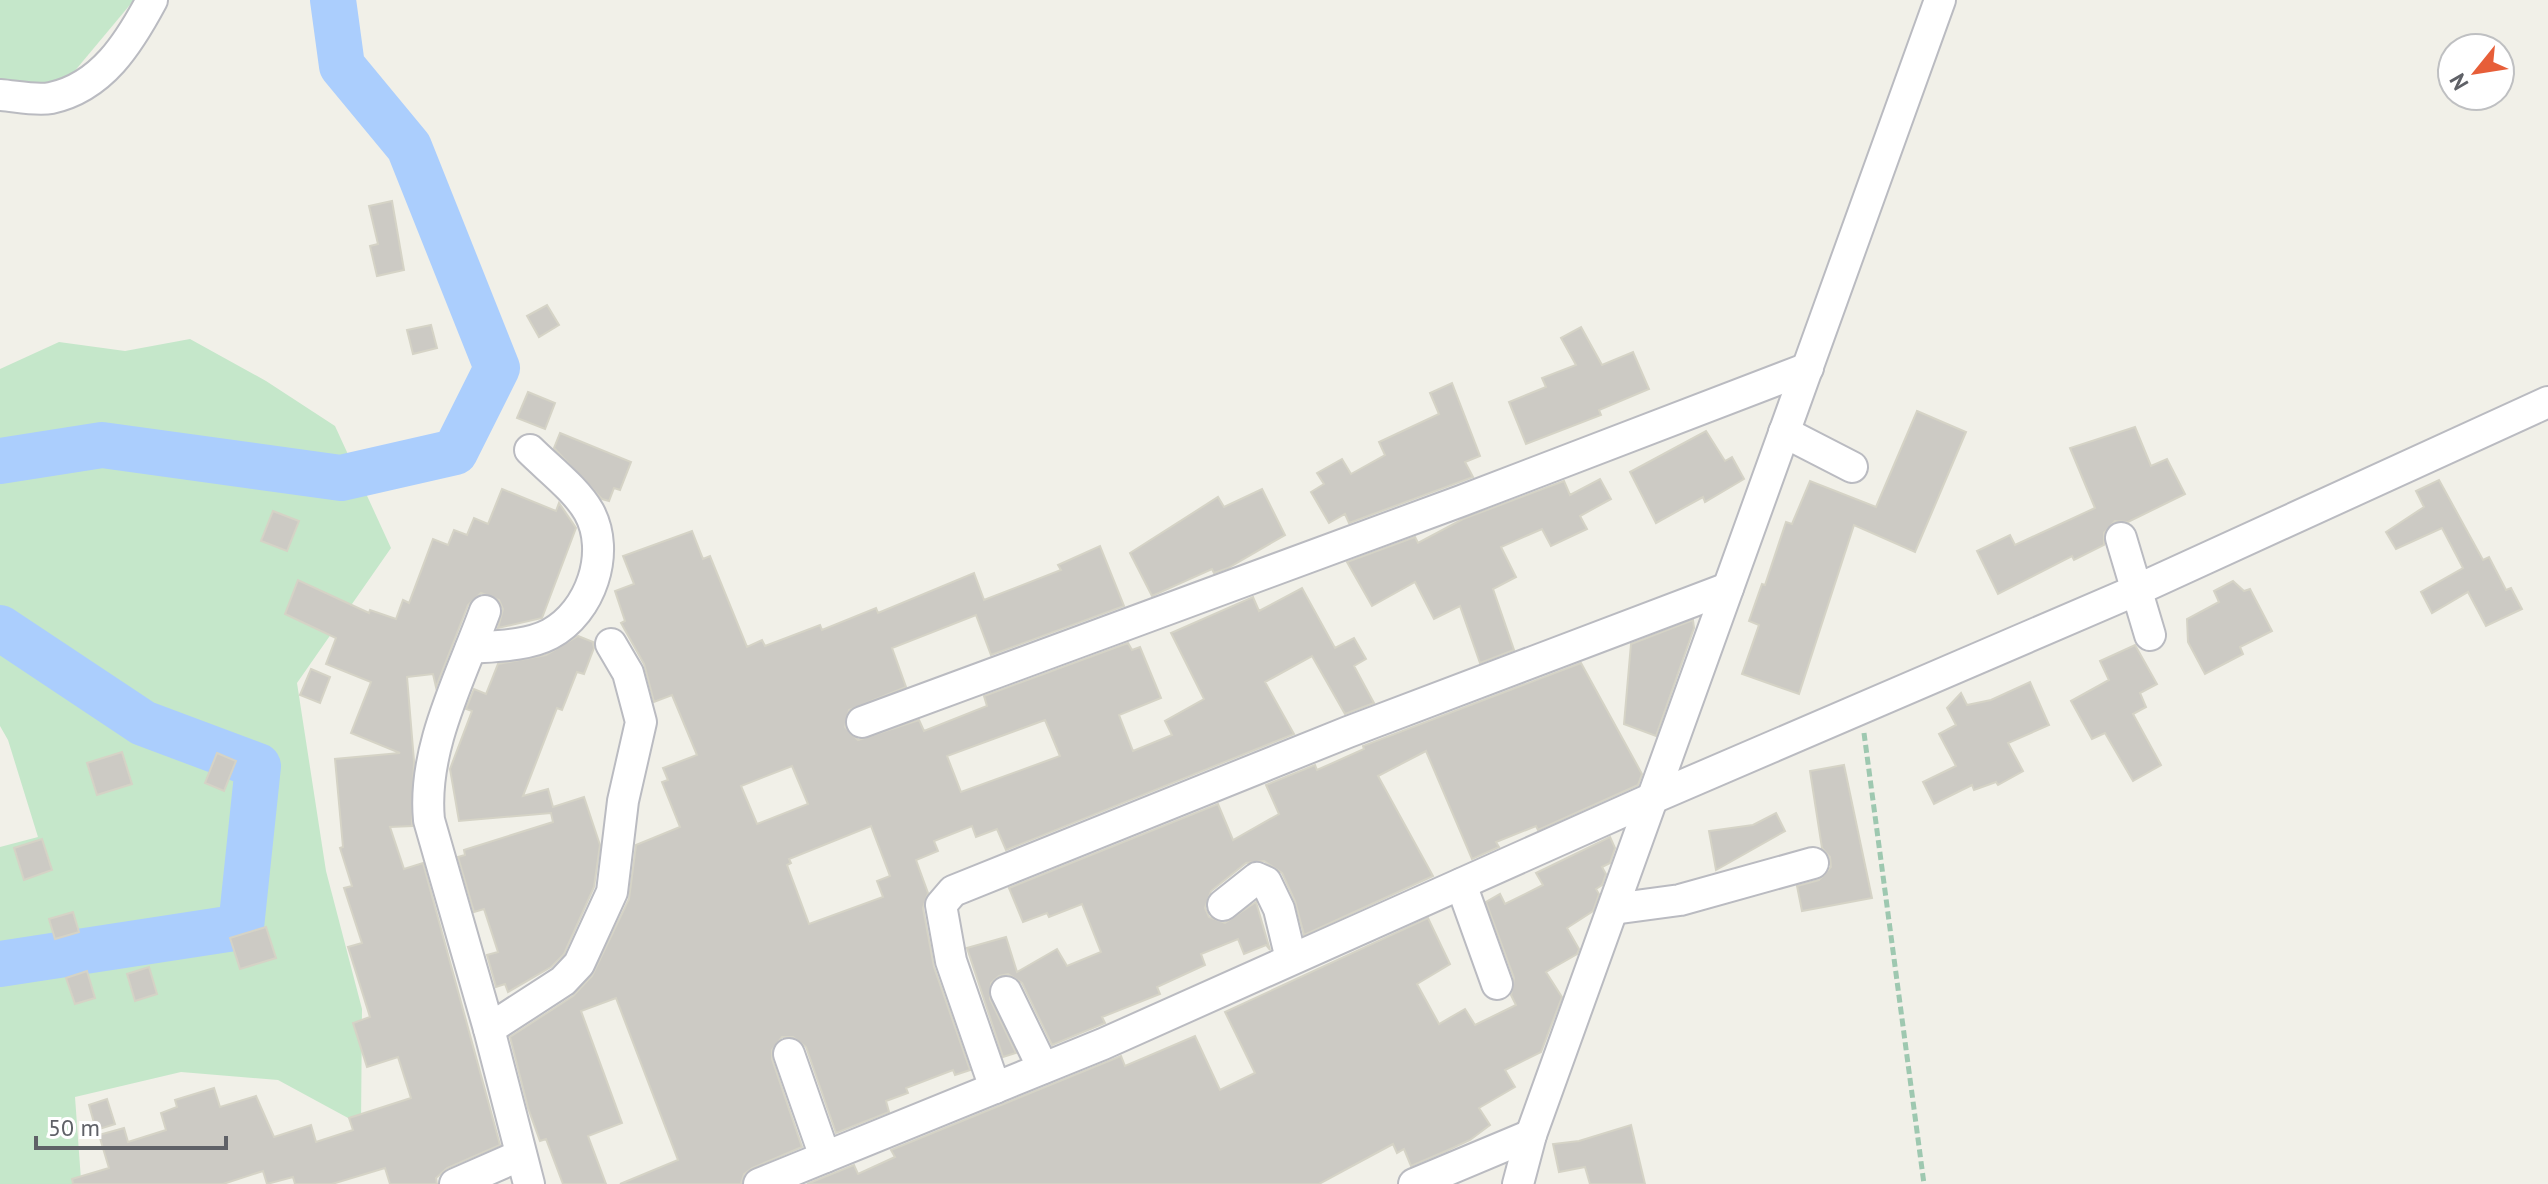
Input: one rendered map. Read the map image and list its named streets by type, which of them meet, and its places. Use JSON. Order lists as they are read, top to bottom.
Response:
{
  "scale_bar": "50 m",
  "north": "bottom left"
}
